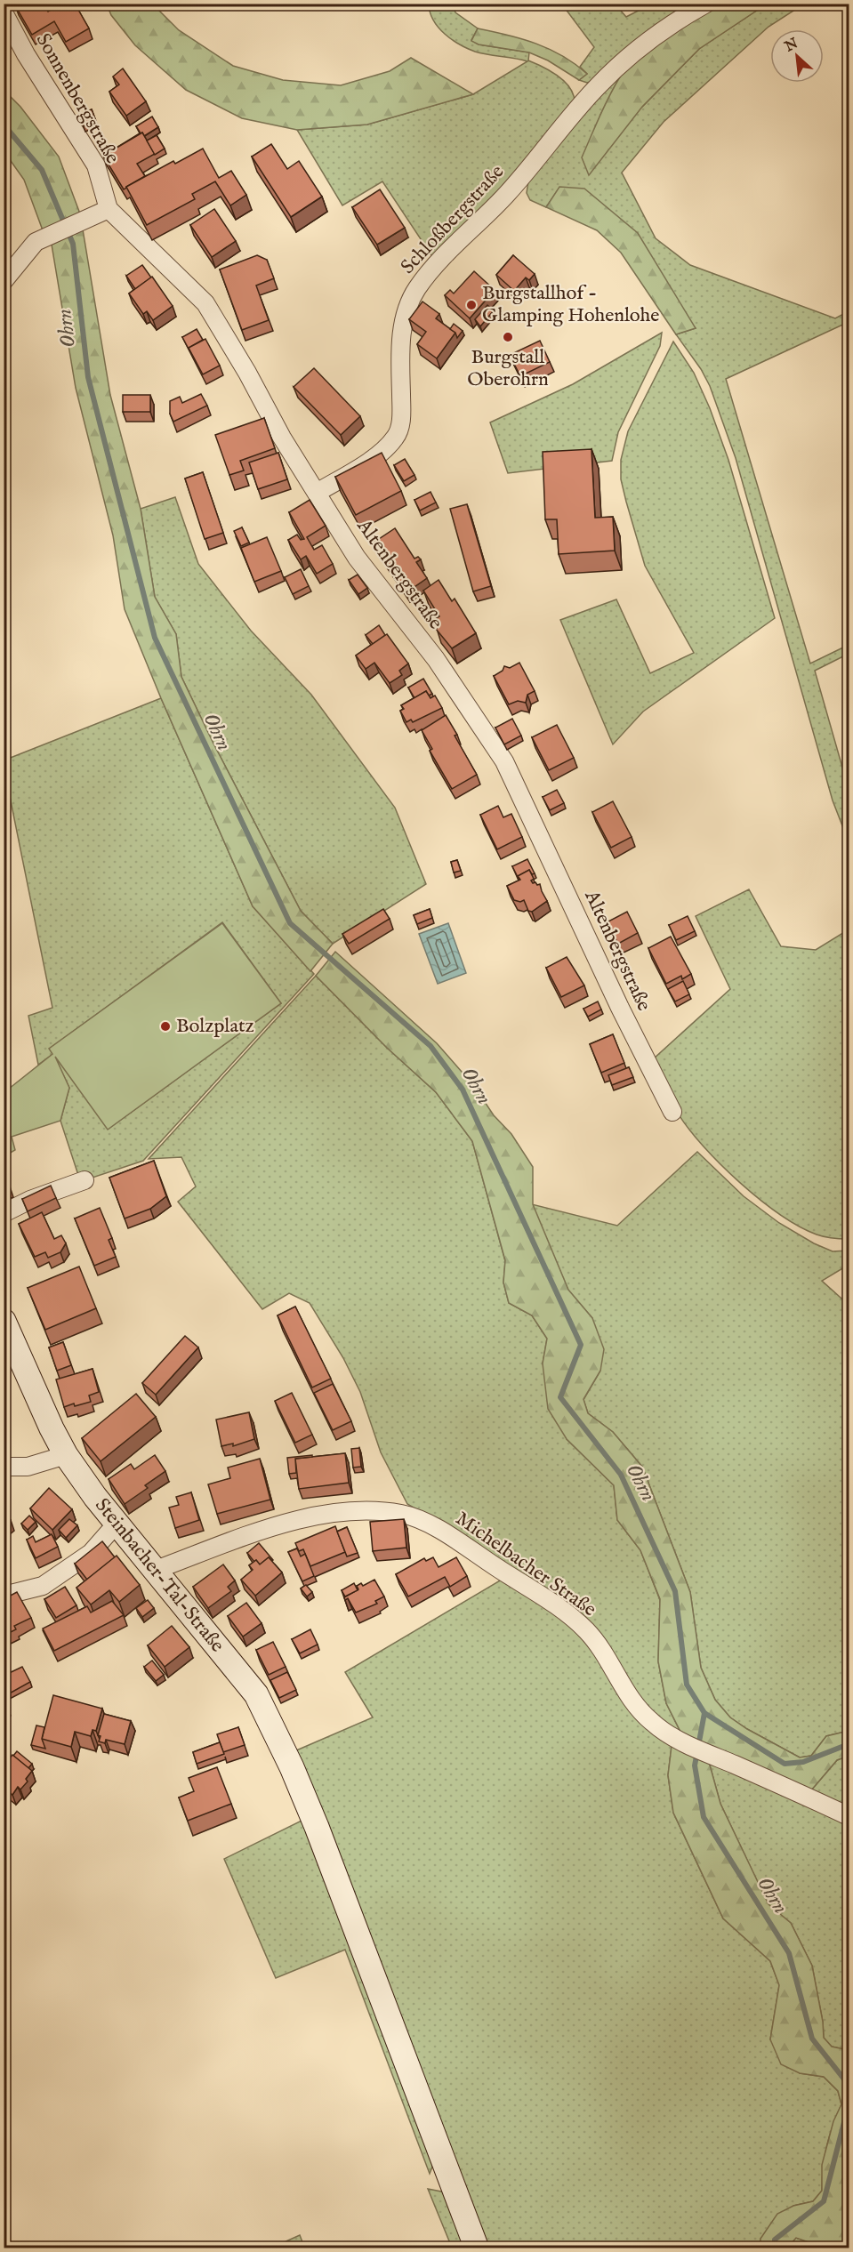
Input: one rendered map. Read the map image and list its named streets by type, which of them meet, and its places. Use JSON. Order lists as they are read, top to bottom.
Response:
{
  "streets": {
    "main road": ["Steinbacher-Tal-Straße"],
    "street": [
      "Sonnenbergstraße",
      "Schloßbergstraße",
      "Altenbergstraße",
      "Michelbacher Straße"
    ]
  },
  "crossings": [
    ["Sonnenbergstraße", "Altenbergstraße"],
    ["Schloßbergstraße", "Altenbergstraße"],
    ["Michelbacher Straße", "Steinbacher-Tal-Straße"]
  ],
  "water": ["Ohrn"],
  "places": ["Burgstallhof - Glamping Hohenlohe", "Burgstall Oberohrn", "Bolzplatz"],
  "north": "top left"
}
